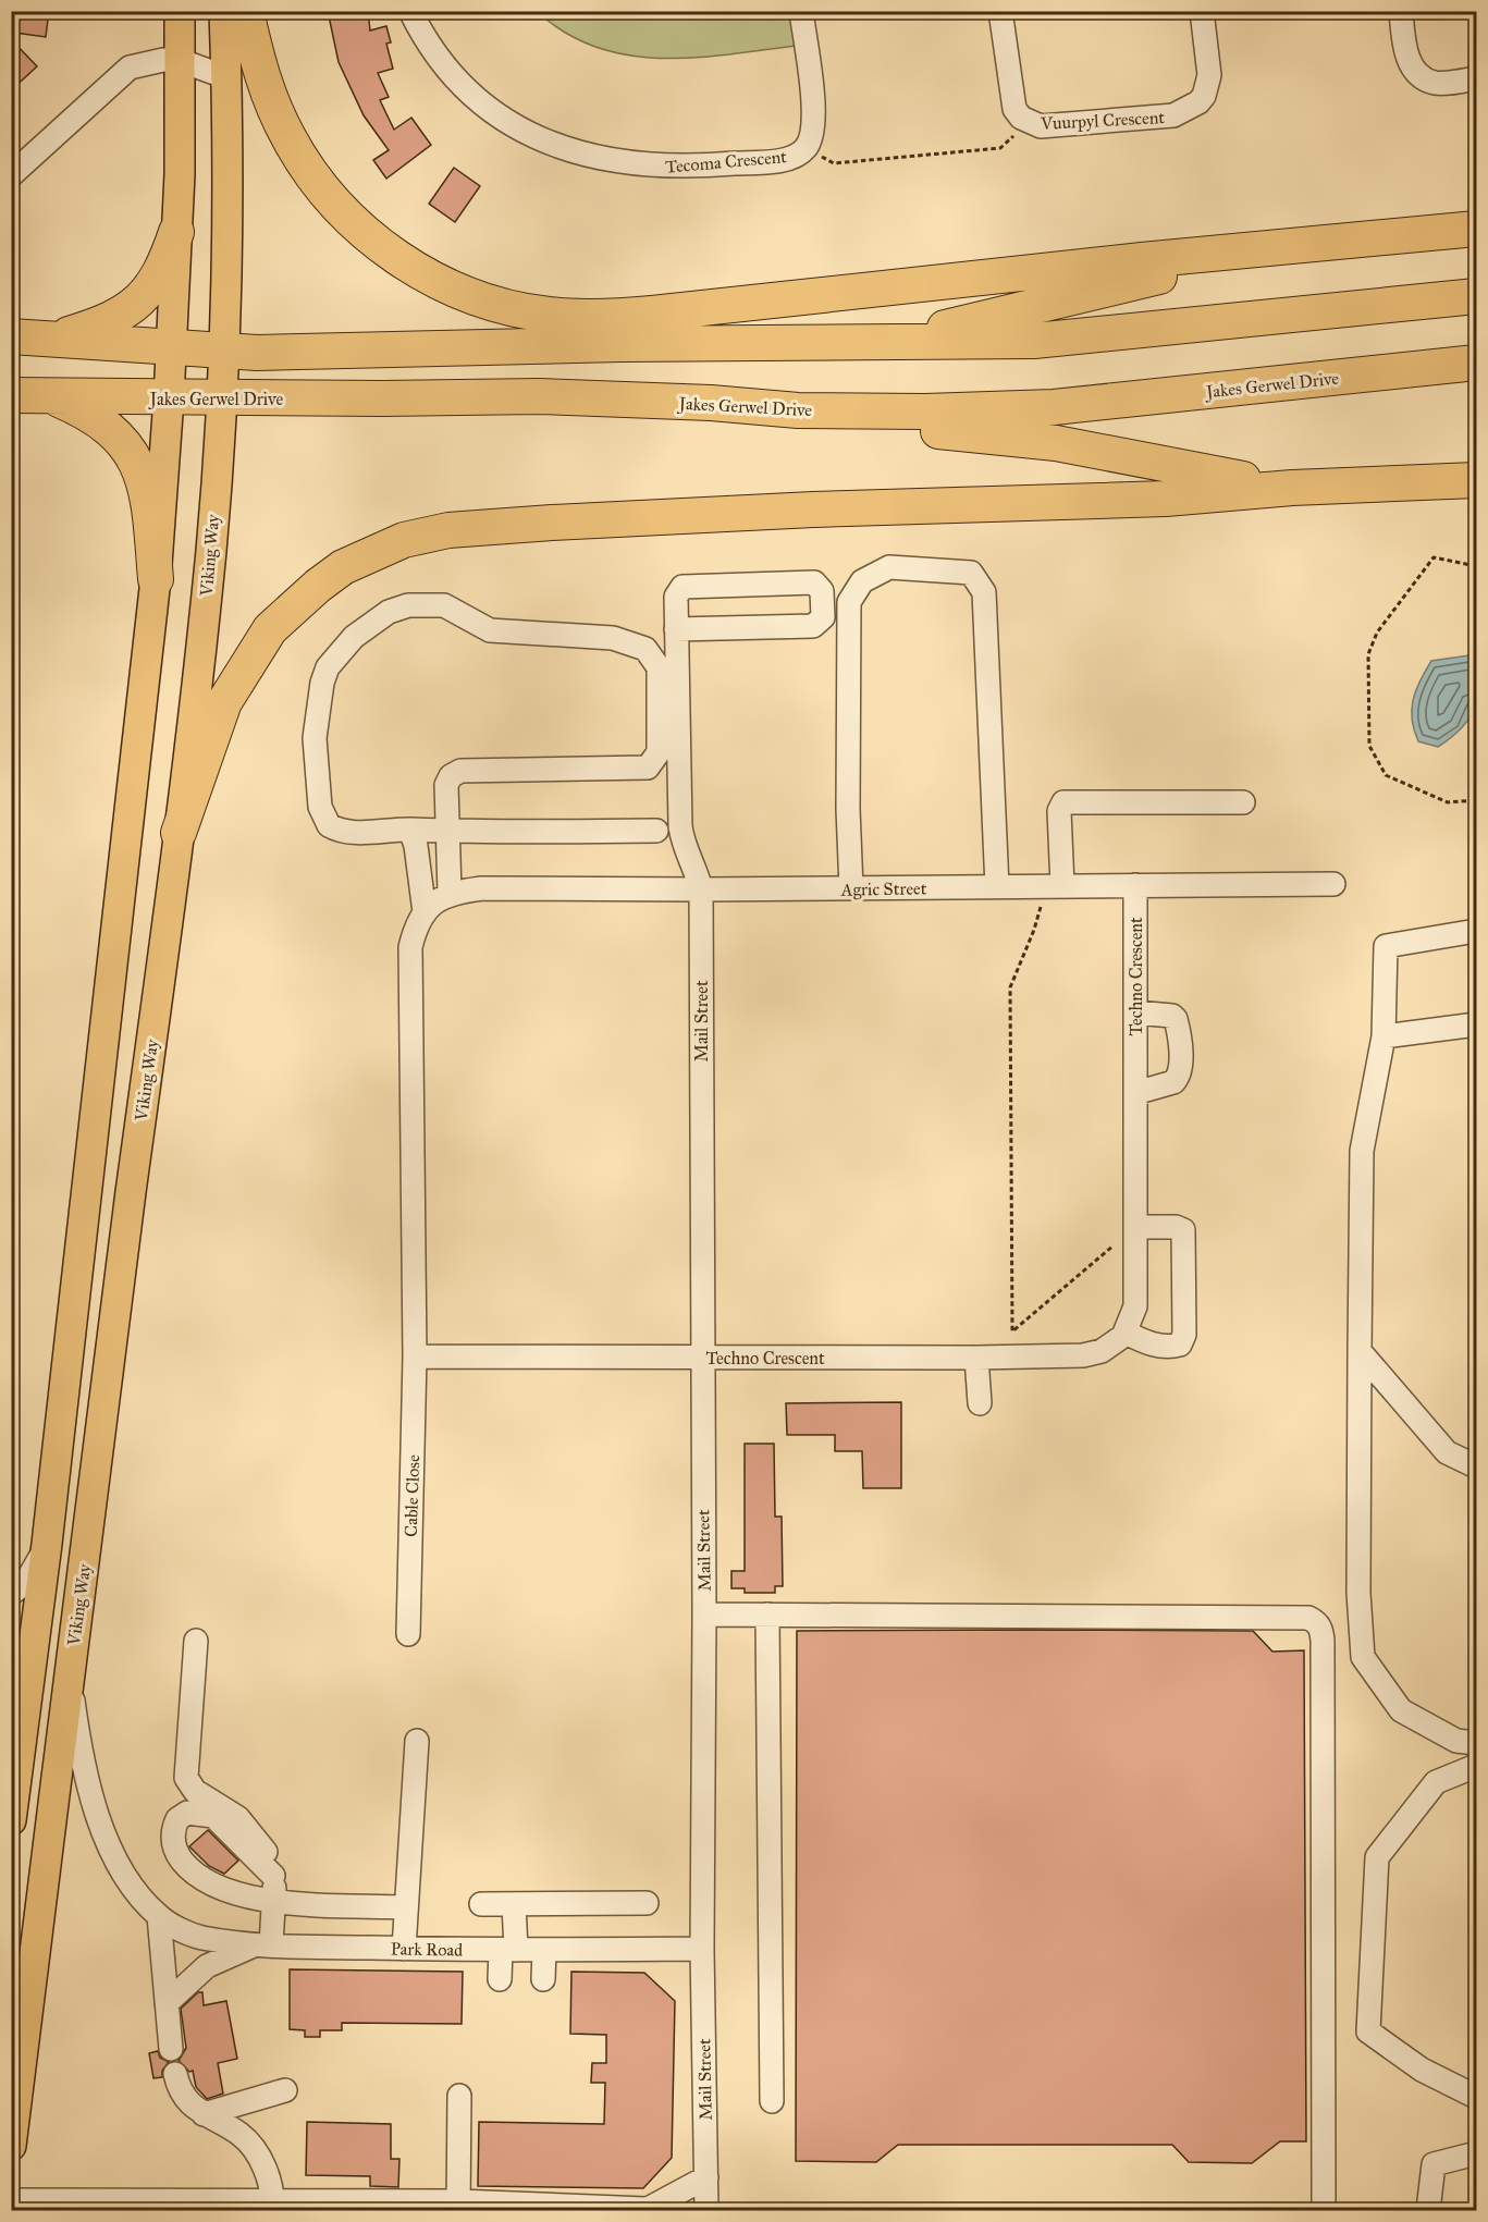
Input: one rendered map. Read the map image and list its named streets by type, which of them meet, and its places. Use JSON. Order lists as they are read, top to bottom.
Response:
{
  "streets": {
    "highway": ["Jakes Gerwel Drive"],
    "main road": ["Viking Way"],
    "street": [
      "Vuurpyl Crescent",
      "Tecoma Crescent",
      "Agric Street",
      "Techno Crescent",
      "Mail Street",
      "Cable Close",
      "Park Road"
    ]
  },
  "crossings": [
    ["Jakes Gerwel Drive", "Viking Way"],
    ["Agric Street", "Techno Crescent"],
    ["Agric Street", "Mail Street"],
    ["Techno Crescent", "Mail Street"],
    ["Techno Crescent", "Cable Close"],
    ["Mail Street", "Park Road"]
  ]
}
